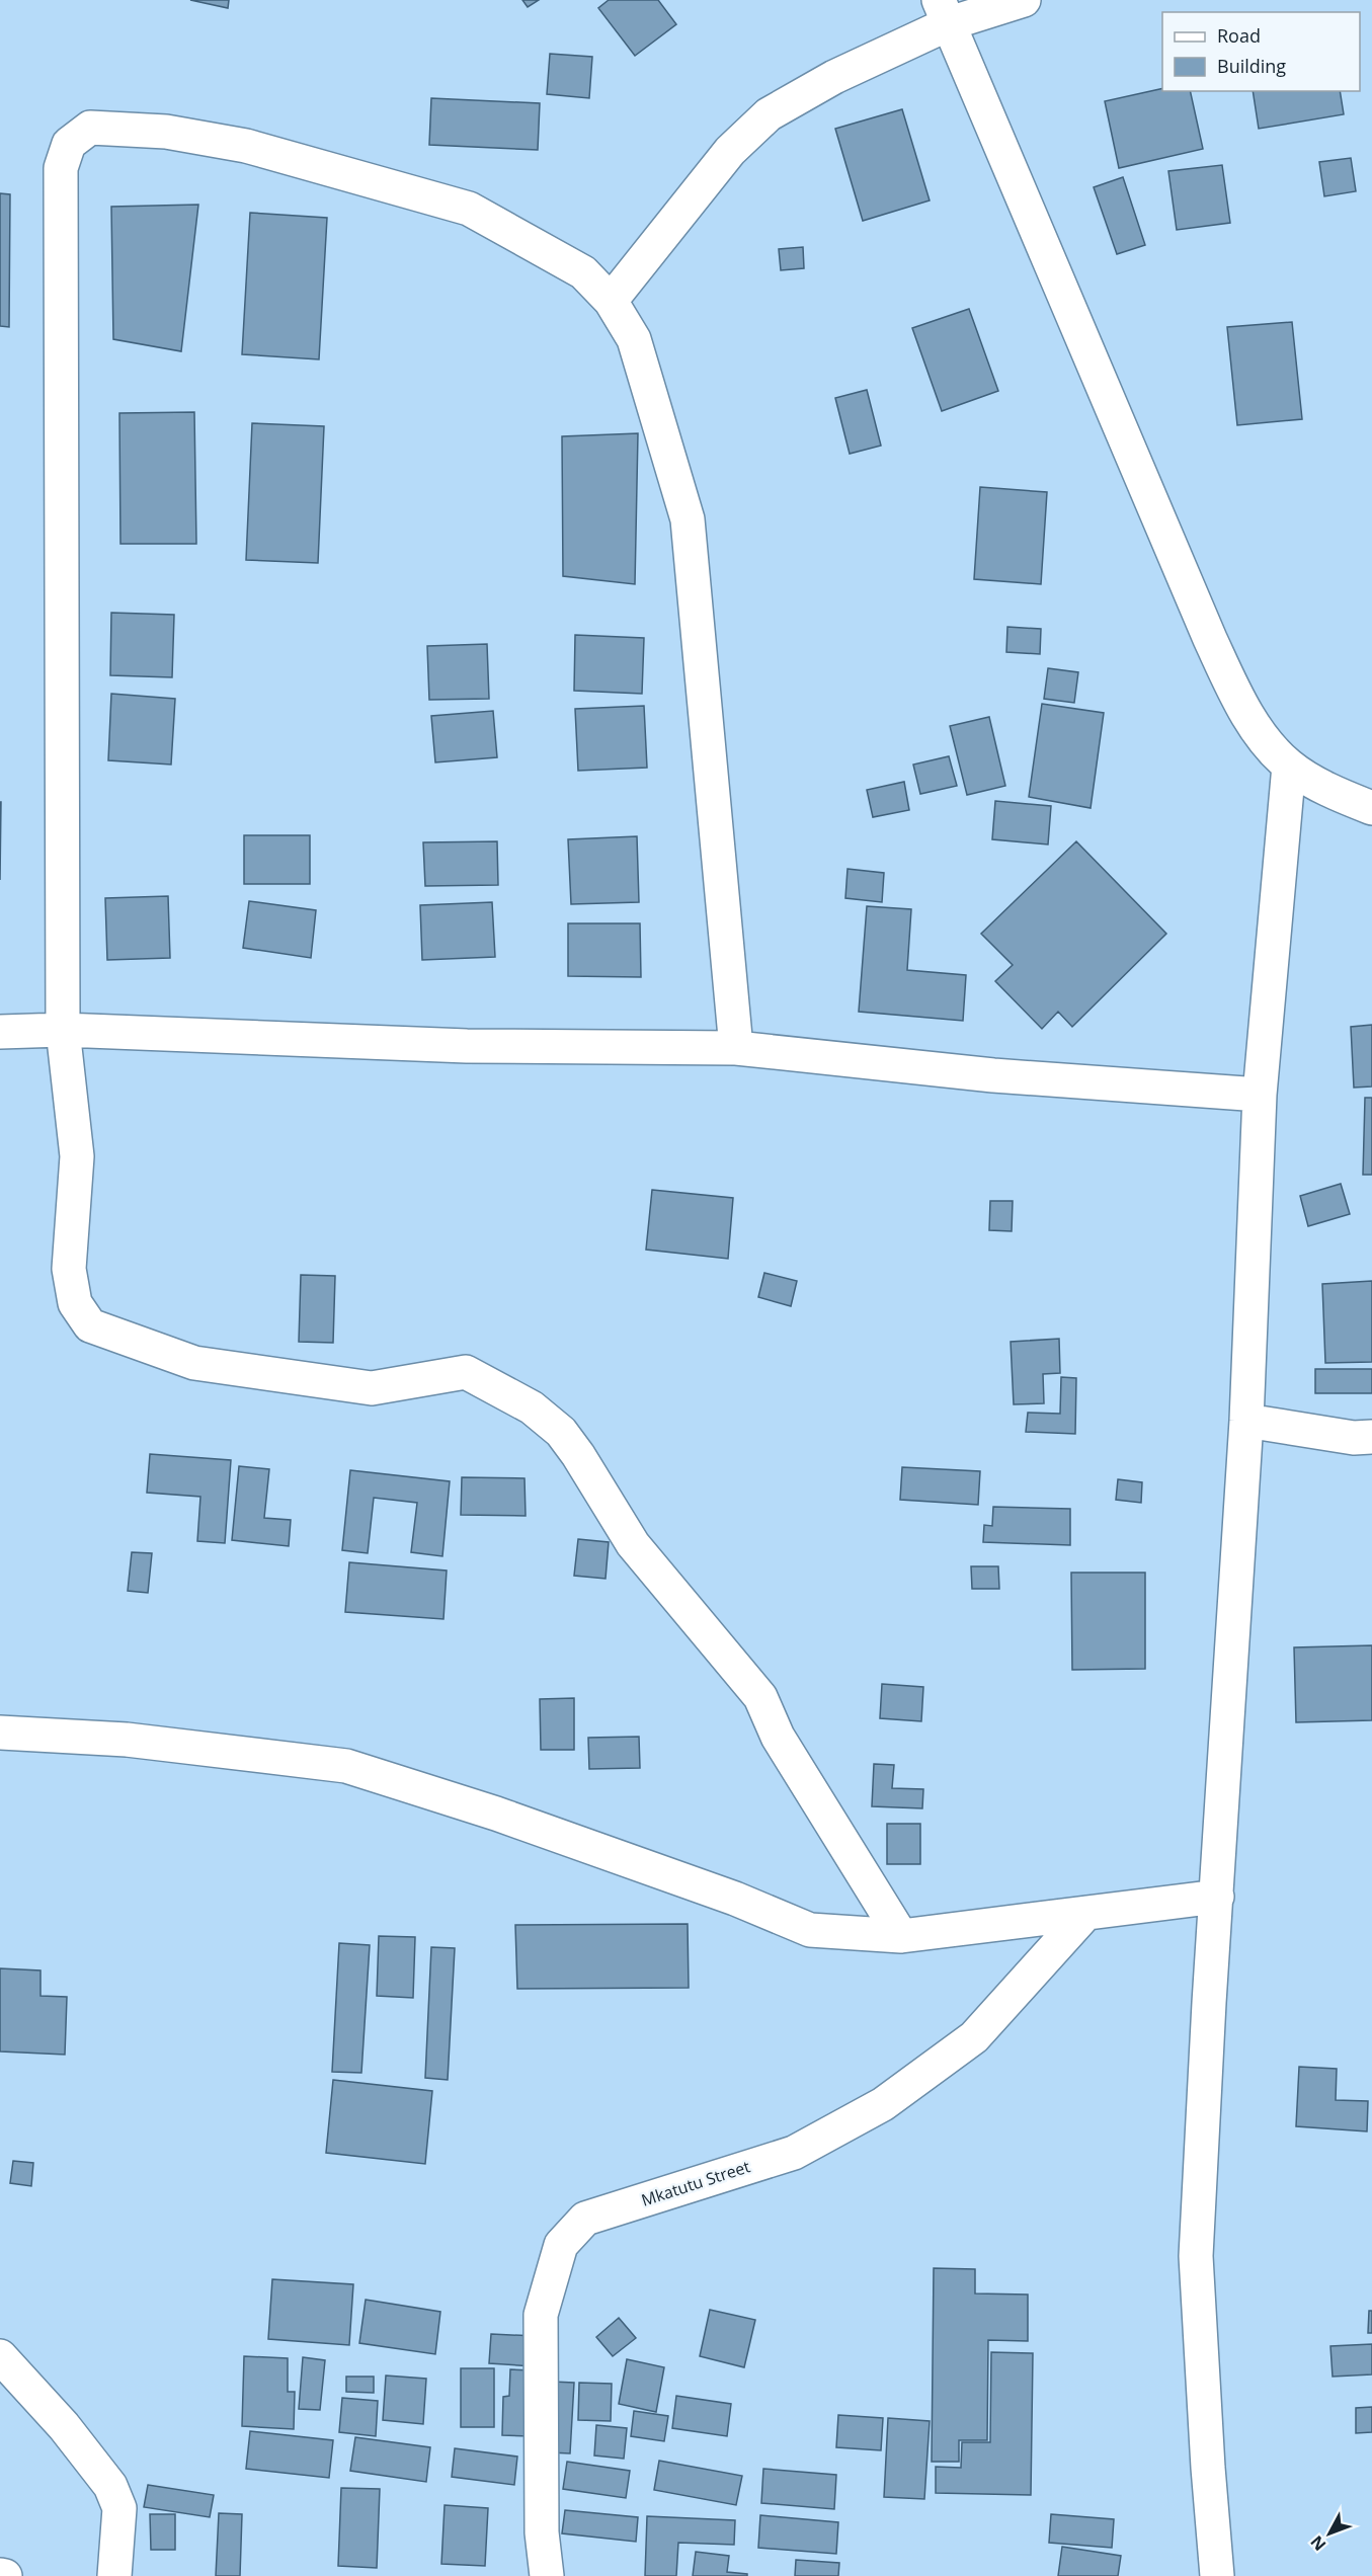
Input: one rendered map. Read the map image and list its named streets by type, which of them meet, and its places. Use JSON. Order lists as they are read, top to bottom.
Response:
{
  "streets": {
    "street": ["Mkatutu Street"]
  },
  "legend": ["Road", "Building"],
  "north": "bottom left"
}
